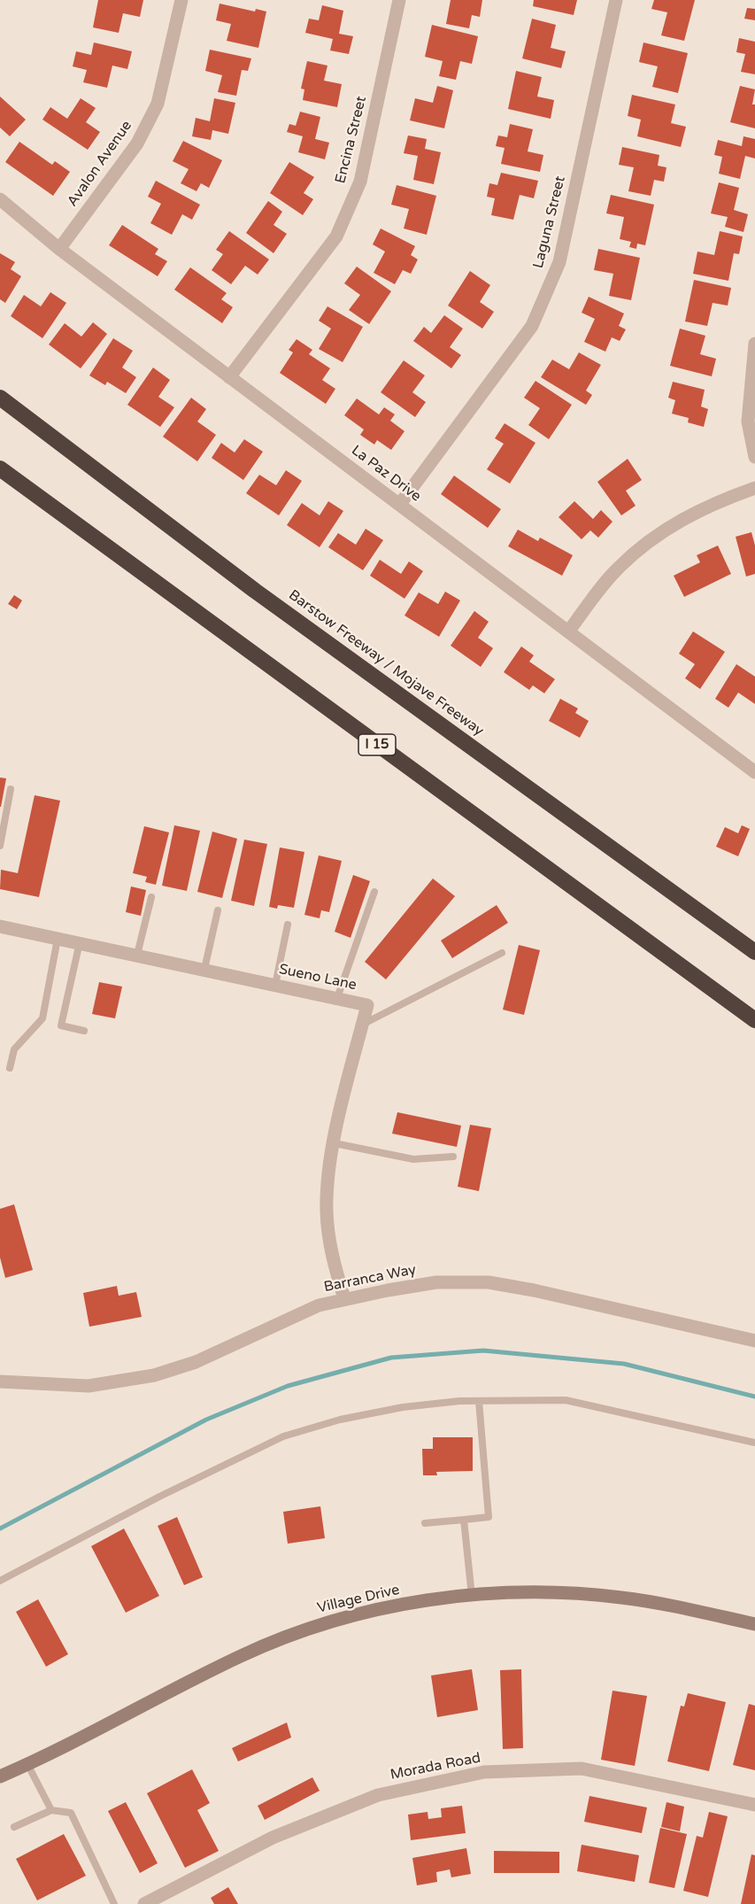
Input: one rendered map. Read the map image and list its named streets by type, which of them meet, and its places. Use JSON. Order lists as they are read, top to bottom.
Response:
{
  "streets": {
    "highway": ["Barstow Freeway / Mojave Freeway", "I 15"],
    "main road": ["Village Drive"],
    "street": [
      "Encina Street",
      "Avalon Avenue",
      "Laguna Street",
      "La Paz Drive",
      "Sueno Lane",
      "Barranca Way",
      "Morada Road"
    ]
  },
  "crossings": [
    ["Encina Street", "La Paz Drive"],
    ["Avalon Avenue", "La Paz Drive"],
    ["Laguna Street", "La Paz Drive"],
    ["Sueno Lane", "Barranca Way"]
  ]
}
